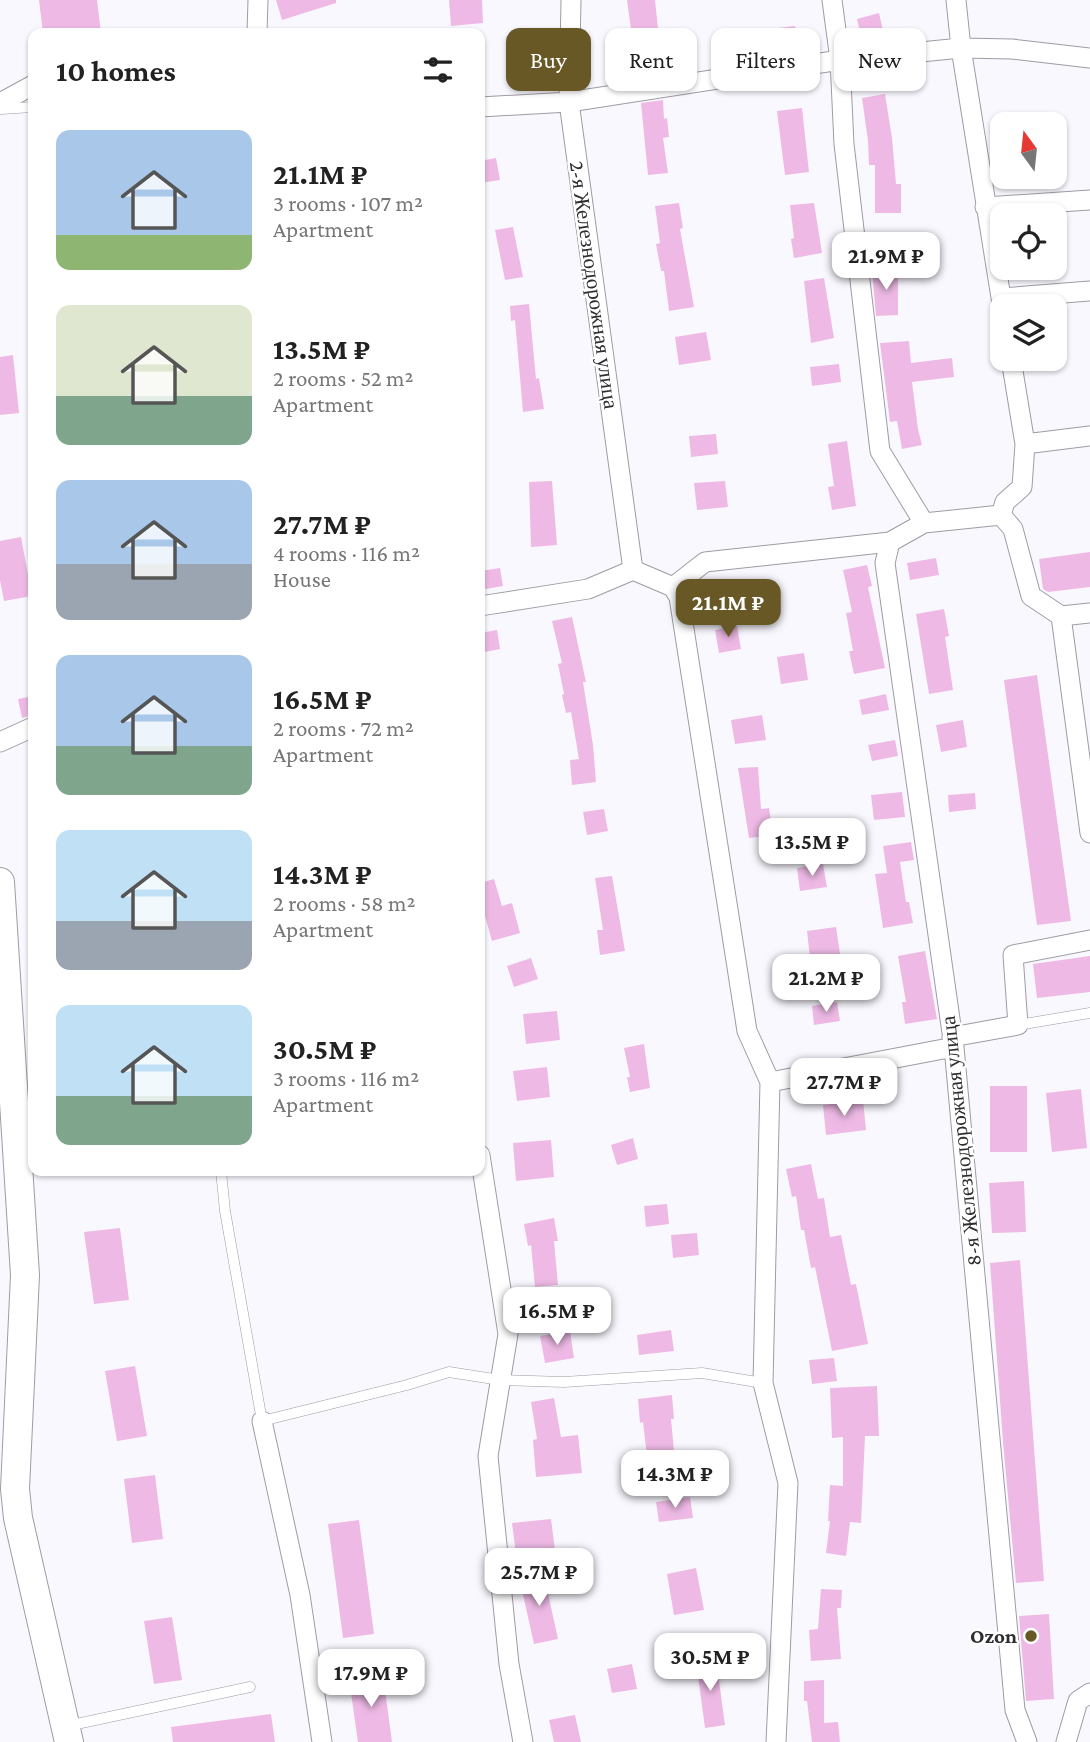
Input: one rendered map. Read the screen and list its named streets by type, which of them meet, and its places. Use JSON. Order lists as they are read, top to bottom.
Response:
{
  "streets": {
    "street": ["2-я Железнодорожная улица", "8-я Железнодорожная улица"]
  },
  "places": ["Ozon"],
  "north": "top",
  "page": {
    "chip": [
      "Buy",
      "Rent",
      "Filters",
      "New"
    ],
    "heading": "10 homes",
    "list": [
      {
        "name": "21.1M ₽",
        "note": "3 rooms · 107 m² · Apartment"
      },
      {
        "name": "13.5M ₽",
        "note": "2 rooms · 52 m² · Apartment"
      },
      {
        "name": "27.7M ₽",
        "note": "4 rooms · 116 m² · House"
      },
      {
        "name": "16.5M ₽",
        "note": "2 rooms · 72 m² · Apartment"
      },
      {
        "name": "14.3M ₽",
        "note": "2 rooms · 58 m² · Apartment"
      },
      {
        "name": "30.5M ₽",
        "note": "3 rooms · 116 m² · Apartment"
      }
    ],
    "price": [
      "21.9M ₽",
      "21.1M ₽",
      "13.5M ₽",
      "21.2M ₽",
      "27.7M ₽",
      "16.5M ₽",
      "14.3M ₽",
      "25.7M ₽",
      "30.5M ₽",
      "17.9M ₽"
    ]
  }
}
